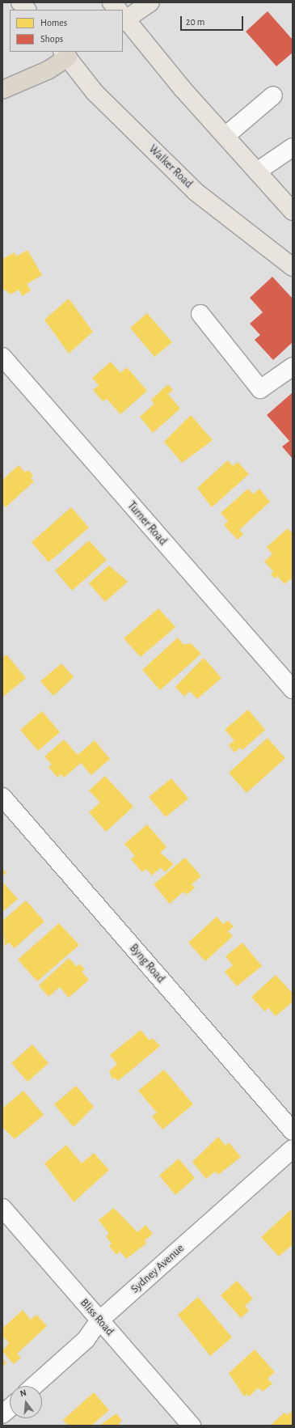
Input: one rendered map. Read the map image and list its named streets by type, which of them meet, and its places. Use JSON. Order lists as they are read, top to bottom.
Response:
{
  "streets": {
    "main road": ["Walker Road"],
    "street": [
      "Turner Road",
      "Byng Road",
      "Sydney Avenue",
      "Bliss Road"
    ]
  },
  "crossings": [
    ["Sydney Avenue", "Bliss Road"]
  ],
  "legend": ["Homes", "Shops"],
  "scale_bar": "20 m",
  "north": "top"
}
